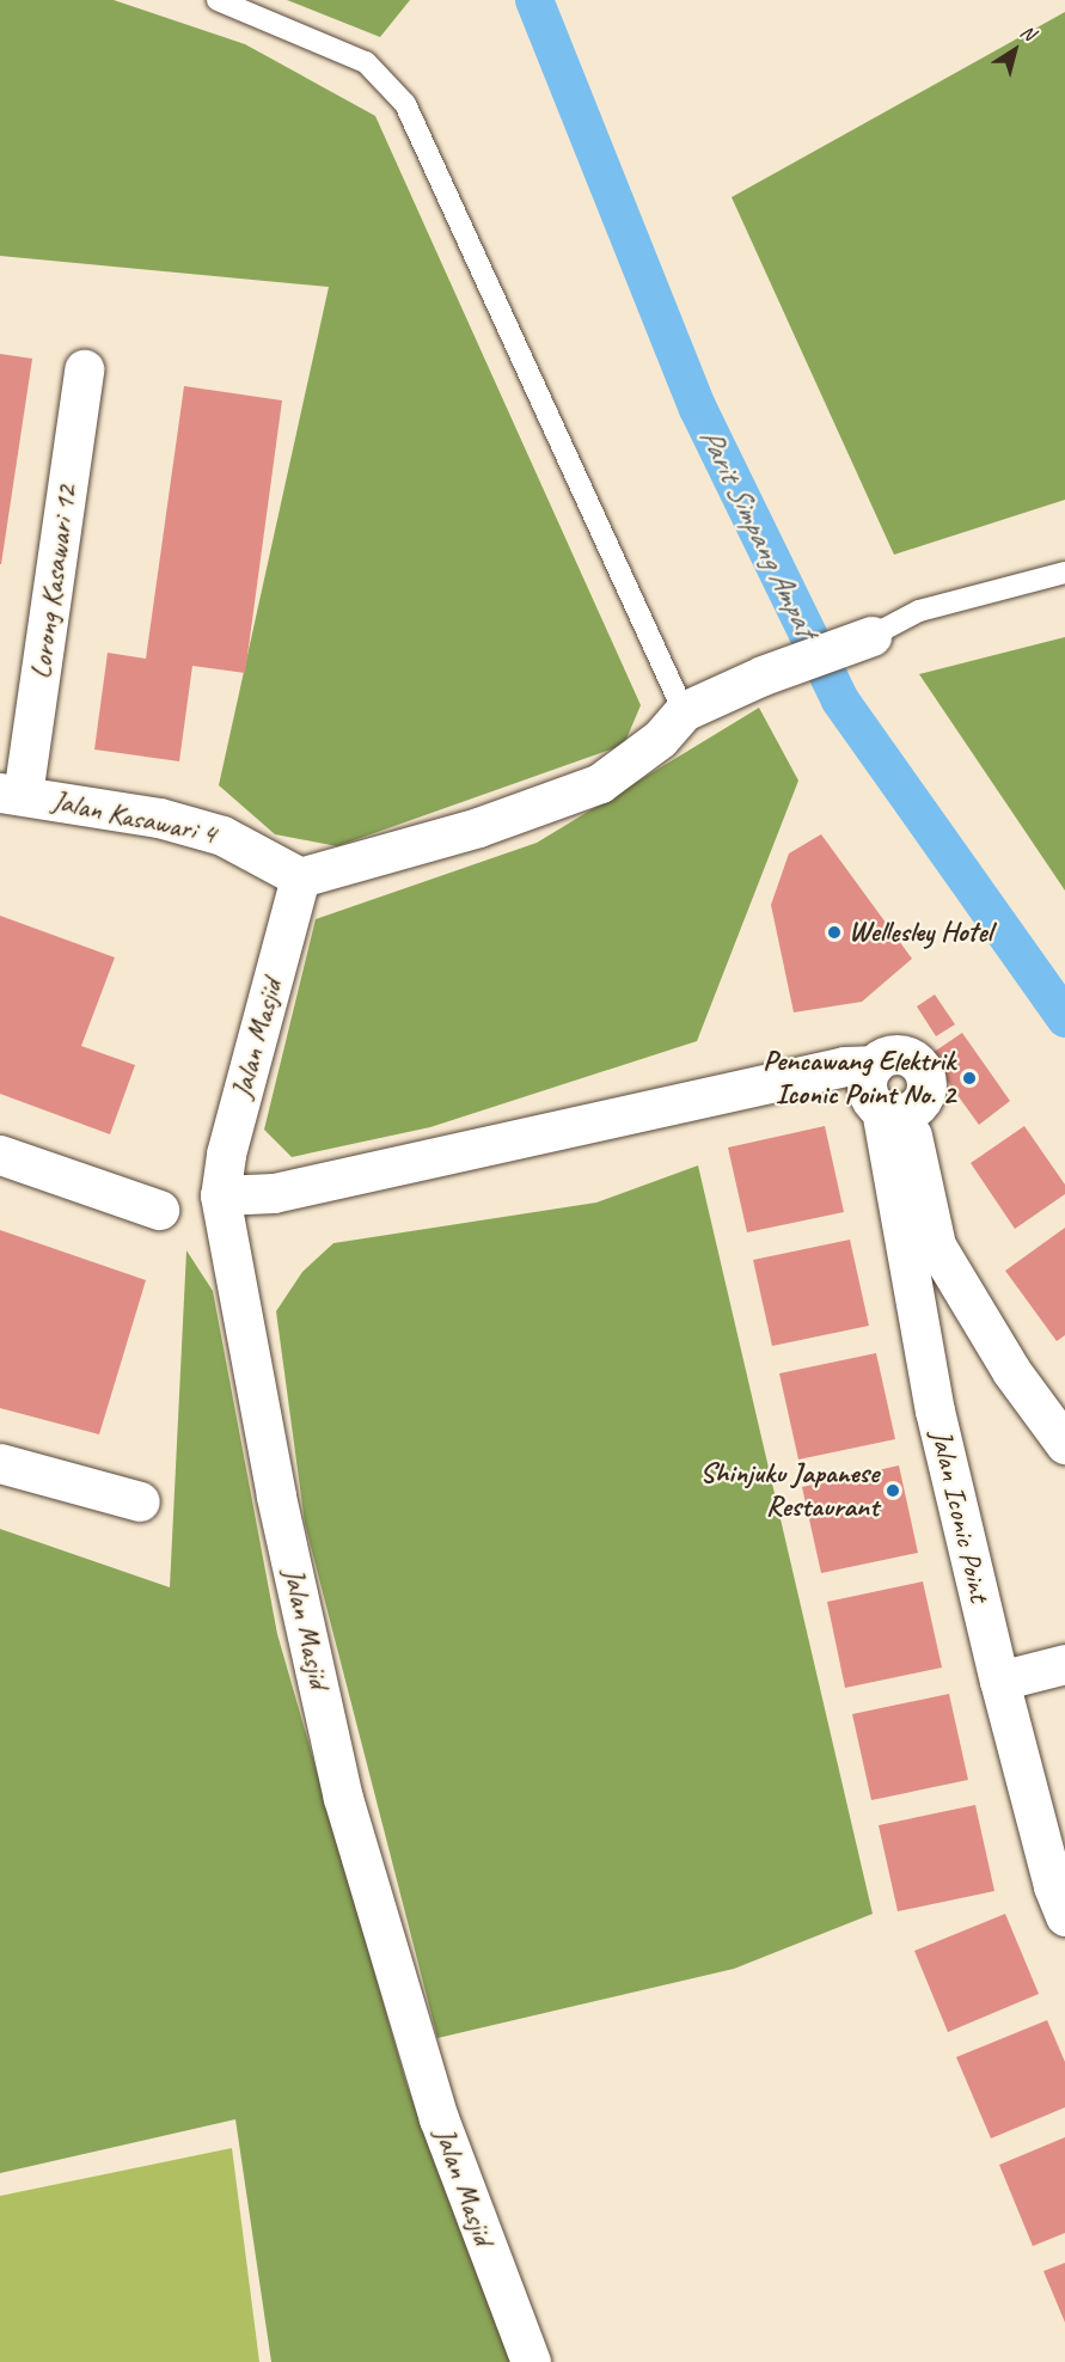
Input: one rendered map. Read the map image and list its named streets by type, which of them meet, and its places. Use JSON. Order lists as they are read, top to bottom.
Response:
{
  "streets": {
    "street": [
      "Lorong Kasawari 12",
      "Jalan Kasawari 4",
      "Jalan Masjid",
      "Jalan Iconic Point"
    ]
  },
  "crossings": [
    ["Lorong Kasawari 12", "Jalan Kasawari 4"],
    ["Jalan Kasawari 4", "Jalan Masjid"]
  ],
  "water": ["Parit Simpang Ampat"],
  "places": ["Wellesley Hotel", "Pencawang Elektrik Iconic Point No. 2", "Shinjuku Japanese Restaurant"],
  "north": "top right"
}
